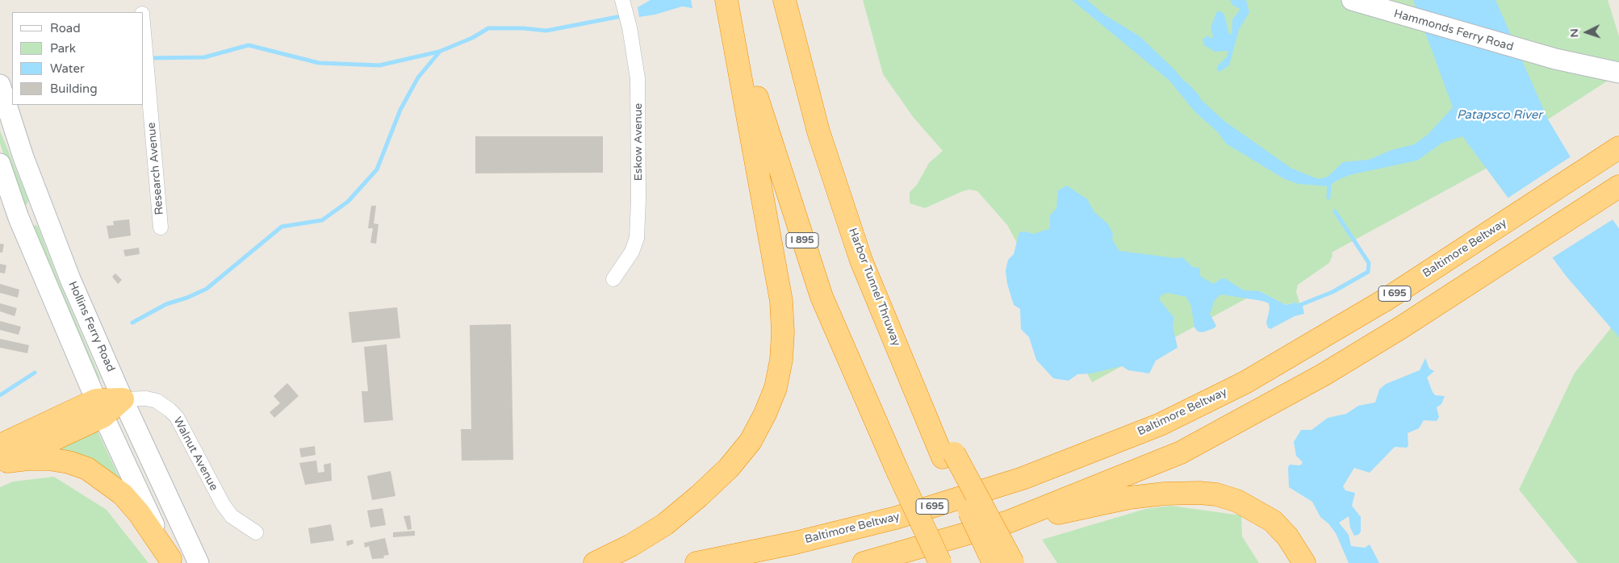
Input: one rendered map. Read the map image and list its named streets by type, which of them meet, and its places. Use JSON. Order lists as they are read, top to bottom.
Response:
{
  "streets": {
    "highway": [
      "I 895",
      "Baltimore Beltway",
      "Harbor Tunnel Thruway",
      "I 695"
    ],
    "street": [
      "Hammonds Ferry Road",
      "Eskow Avenue",
      "Research Avenue",
      "Hollins Ferry Road",
      "Walnut Avenue"
    ]
  },
  "crossings": [
    ["Hollins Ferry Road", "Walnut Avenue"]
  ],
  "water": ["Patapsco River"],
  "legend": [
    "Road",
    "Park",
    "Water",
    "Building"
  ],
  "north": "left"
}
